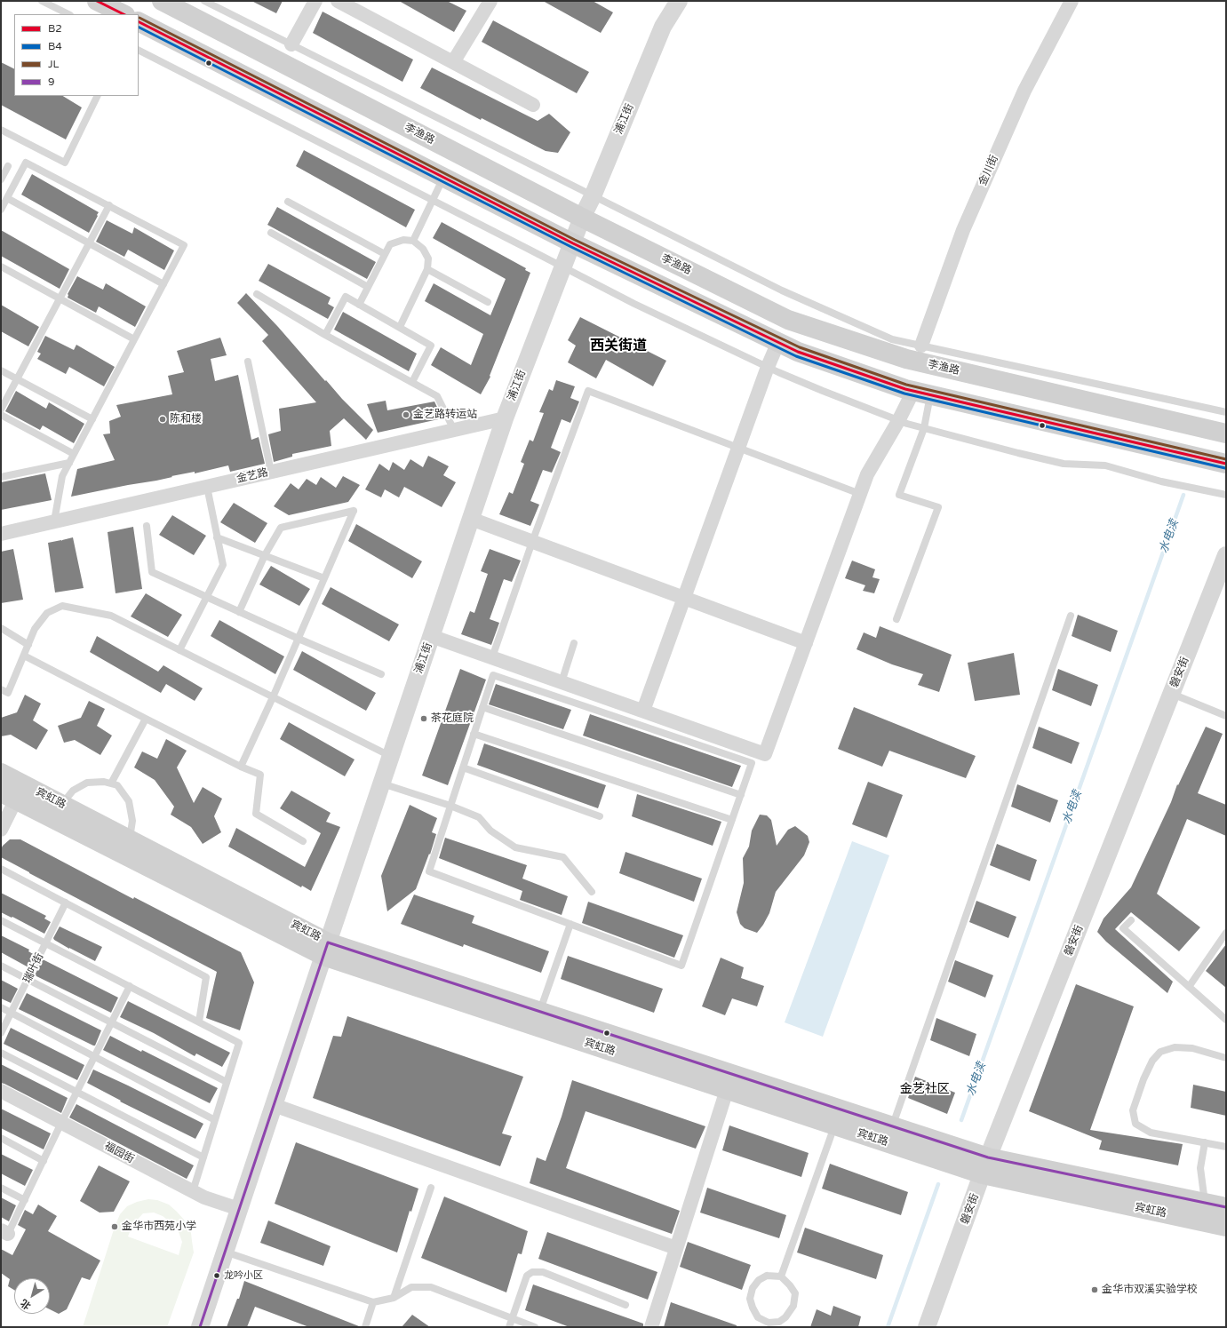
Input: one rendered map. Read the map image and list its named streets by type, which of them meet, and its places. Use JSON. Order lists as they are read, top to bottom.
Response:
{
  "streets": {
    "main road": ["李渔路", "宾虹路"],
    "street": [
      "浦江街",
      "金川街",
      "金艺路",
      "磐安街",
      "福园街"
    ],
    "lane": ["瑞叶街"]
  },
  "crossings": [
    ["浦江街", "李渔路"],
    ["浦江街", "金艺路"],
    ["浦江街", "宾虹路"],
    ["浦江街", "福园街"],
    ["磐安街", "宾虹路"]
  ],
  "districts": ["西关街道", "金艺社区"],
  "water": ["水电渎"],
  "places": [
    "金艺路转运站",
    "陈和楼",
    "茶花庭院",
    "金华市西苑小学",
    "龙吟小区",
    "金华市双溪实验学校"
  ],
  "lines": [
    "transit line B2",
    "transit line JL",
    "transit line B4",
    "transit line 9"
  ],
  "legend": [
    "B2",
    "B4",
    "JL",
    "9"
  ],
  "north": "bottom left"
}
